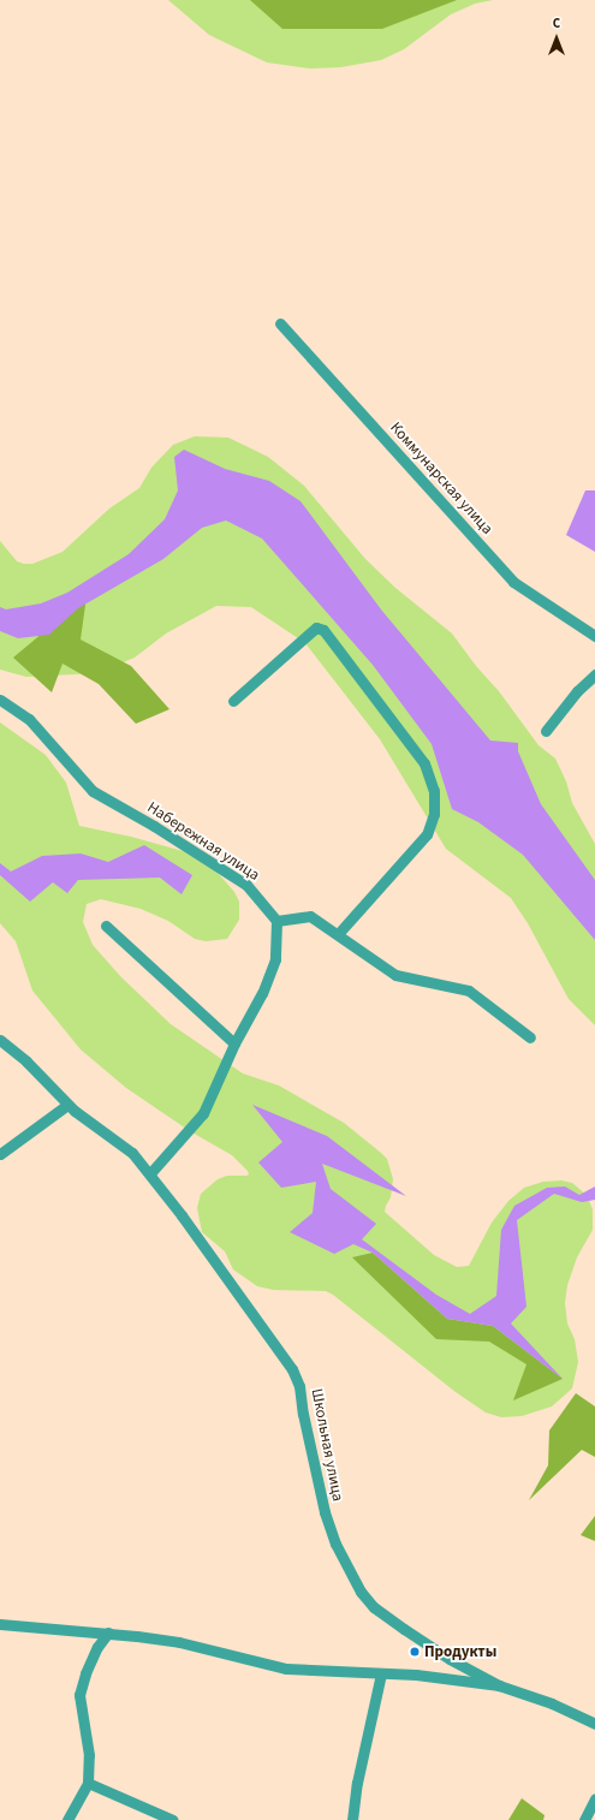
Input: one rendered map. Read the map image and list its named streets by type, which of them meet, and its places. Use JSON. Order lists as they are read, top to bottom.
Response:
{
  "streets": {
    "street": ["Коммунарская улица", "Набережная улица", "Школьная улица"]
  },
  "places": ["Продукты"],
  "north": "top"
}
